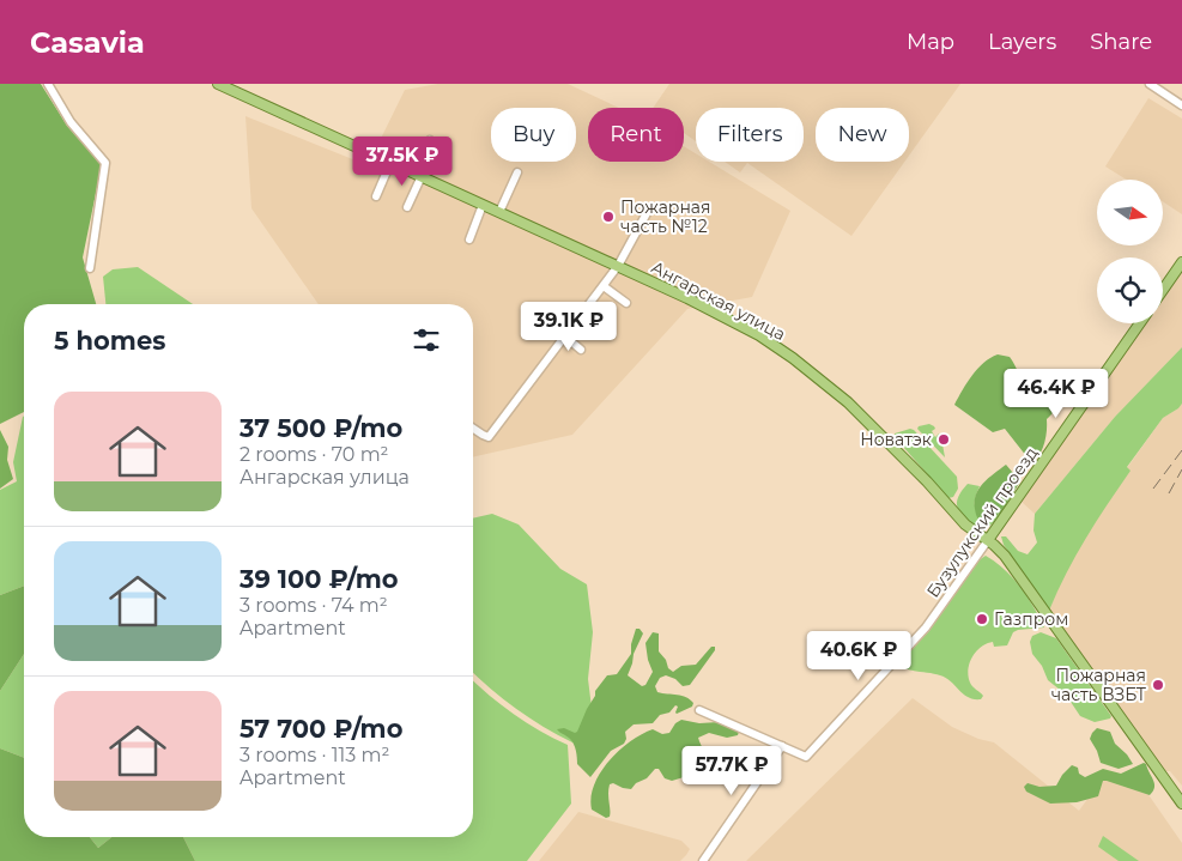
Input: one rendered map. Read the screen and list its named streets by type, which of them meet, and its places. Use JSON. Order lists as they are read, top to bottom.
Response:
{
  "streets": {
    "main road": ["Ангарская улица", "Бузулукский проезд"]
  },
  "crossings": [
    ["Ангарская улица", "Бузулукский проезд"]
  ],
  "places": [
    "Пожарная часть №12",
    "Новатэк",
    "Газпром",
    "Пожарная часть ВЗБТ"
  ],
  "north": "right",
  "page": {
    "header": "Casavia",
    "nav": ["Map", "Layers", "Share"],
    "chip": [
      "Buy",
      "Rent",
      "Filters",
      "New"
    ],
    "price": [
      "37.5K ₽",
      "39.1K ₽",
      "46.4K ₽",
      "40.6K ₽",
      "57.7K ₽"
    ],
    "heading": "5 homes",
    "list": [
      {
        "name": "37 500 ₽/mo",
        "note": "2 rooms · 70 m² · Ангарская улица"
      },
      {
        "name": "39 100 ₽/mo",
        "note": "3 rooms · 74 m² · Apartment"
      },
      {
        "name": "57 700 ₽/mo",
        "note": "3 rooms · 113 m² · Apartment"
      }
    ]
  }
}
